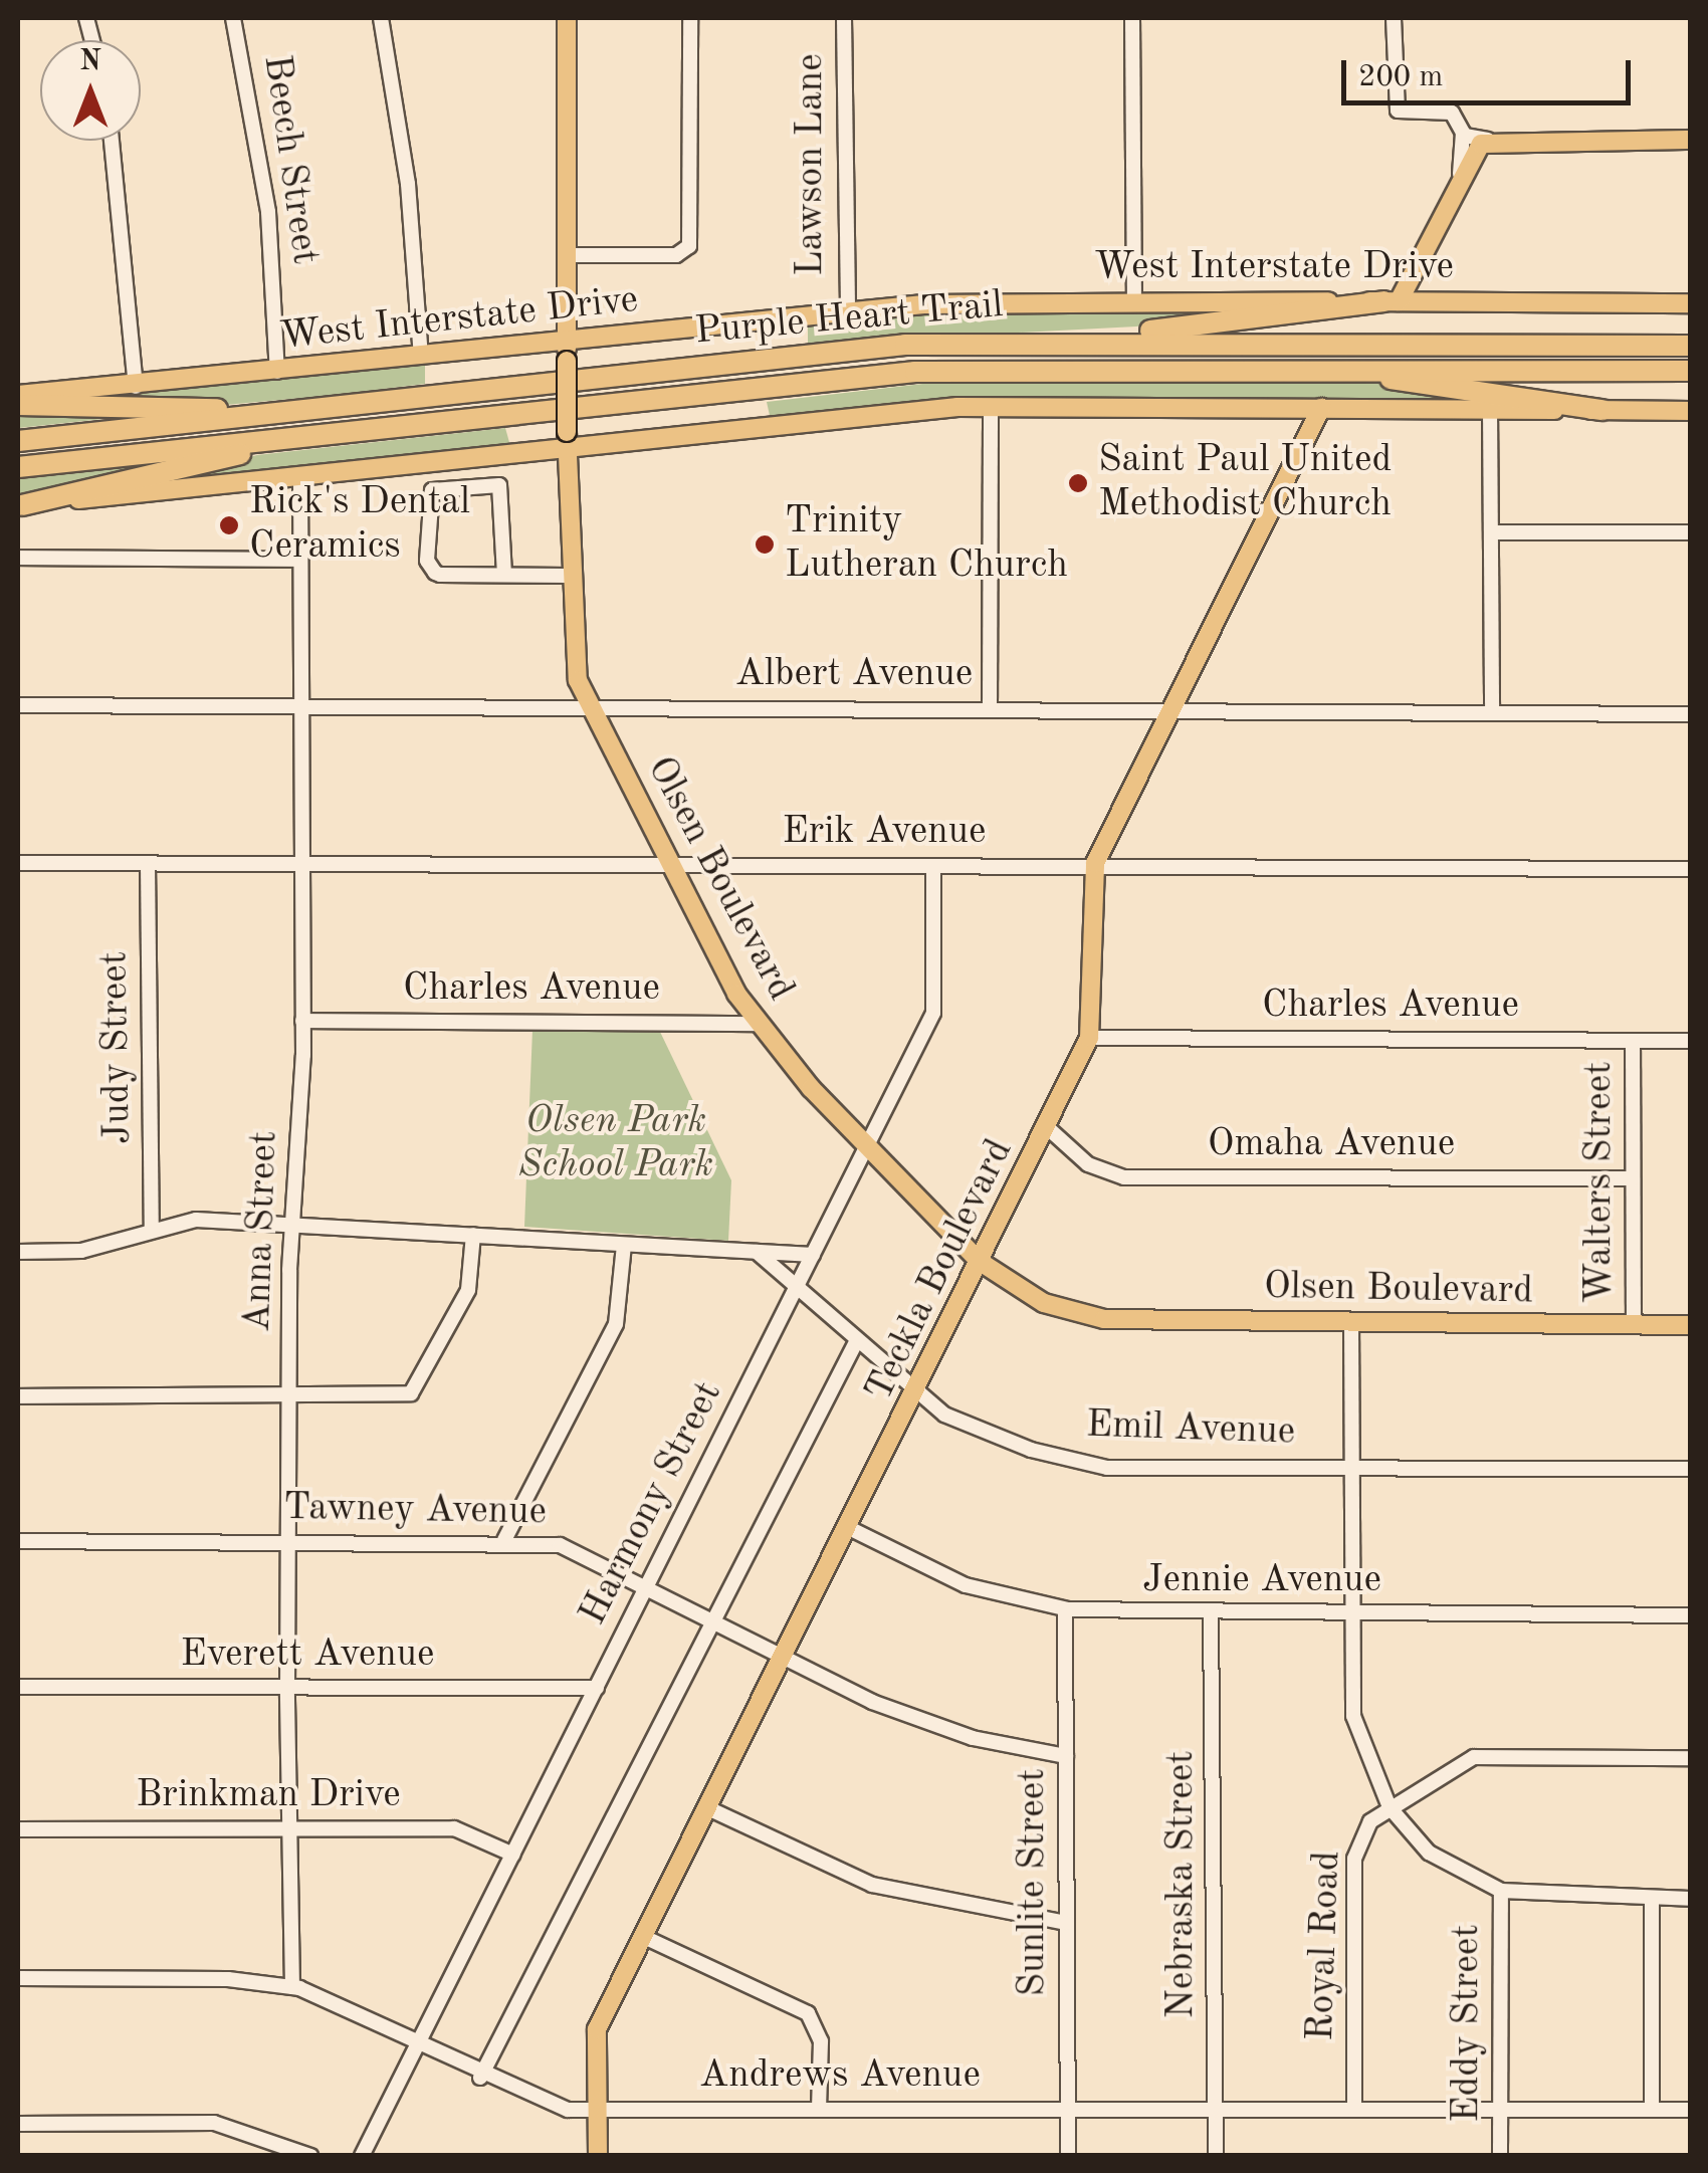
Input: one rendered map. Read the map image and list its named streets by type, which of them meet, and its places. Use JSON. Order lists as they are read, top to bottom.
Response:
{
  "streets": {
    "highway": ["Purple Heart Trail"],
    "main road": ["West Interstate Drive", "Olsen Boulevard", "Teckla Boulevard"],
    "street": [
      "Beech Street",
      "Lawson Lane",
      "Albert Avenue",
      "Erik Avenue",
      "Charles Avenue",
      "Judy Street",
      "Omaha Avenue",
      "Walters Street",
      "Anna Street",
      "Emil Avenue",
      "Harmony Street",
      "Tawney Avenue",
      "Jennie Avenue",
      "Everett Avenue",
      "Brinkman Drive",
      "Sunlite Street",
      "Nebraska Street",
      "Royal Road",
      "Eddy Street",
      "Andrews Avenue"
    ]
  },
  "crossings": [
    ["Beech Street", "West Interstate Drive"],
    ["Lawson Lane", "West Interstate Drive"],
    ["West Interstate Drive", "Olsen Boulevard"],
    ["Albert Avenue", "Olsen Boulevard"],
    ["Albert Avenue", "Anna Street"],
    ["Albert Avenue", "Teckla Boulevard"],
    ["Erik Avenue", "Olsen Boulevard"],
    ["Erik Avenue", "Judy Street"],
    ["Erik Avenue", "Anna Street"],
    ["Erik Avenue", "Teckla Boulevard"],
    ["Erik Avenue", "Harmony Street"],
    ["Olsen Boulevard", "Charles Avenue"],
    ["Olsen Boulevard", "Walters Street"],
    ["Olsen Boulevard", "Teckla Boulevard"],
    ["Olsen Boulevard", "Harmony Street"],
    ["Charles Avenue", "Walters Street"],
    ["Charles Avenue", "Anna Street"],
    ["Charles Avenue", "Teckla Boulevard"],
    ["Omaha Avenue", "Walters Street"],
    ["Omaha Avenue", "Teckla Boulevard"],
    ["Anna Street", "Tawney Avenue"],
    ["Anna Street", "Everett Avenue"],
    ["Anna Street", "Brinkman Drive"],
    ["Anna Street", "Andrews Avenue"],
    ["Teckla Boulevard", "Emil Avenue"],
    ["Teckla Boulevard", "Tawney Avenue"],
    ["Teckla Boulevard", "Jennie Avenue"],
    ["Teckla Boulevard", "Andrews Avenue"],
    ["Emil Avenue", "Harmony Street"],
    ["Harmony Street", "Tawney Avenue"],
    ["Harmony Street", "Everett Avenue"],
    ["Harmony Street", "Brinkman Drive"],
    ["Harmony Street", "Andrews Avenue"],
    ["Tawney Avenue", "Sunlite Street"],
    ["Jennie Avenue", "Sunlite Street"],
    ["Jennie Avenue", "Nebraska Street"],
    ["Sunlite Street", "Andrews Avenue"],
    ["Nebraska Street", "Andrews Avenue"],
    ["Royal Road", "Andrews Avenue"],
    ["Eddy Street", "Andrews Avenue"]
  ],
  "parks": ["Olsen Park School Park"],
  "places": ["Saint Paul United Methodist Church", "Rick's Dental Ceramics", "Trinity Lutheran Church"],
  "scale_bar": "200 m",
  "north": "top"
}
